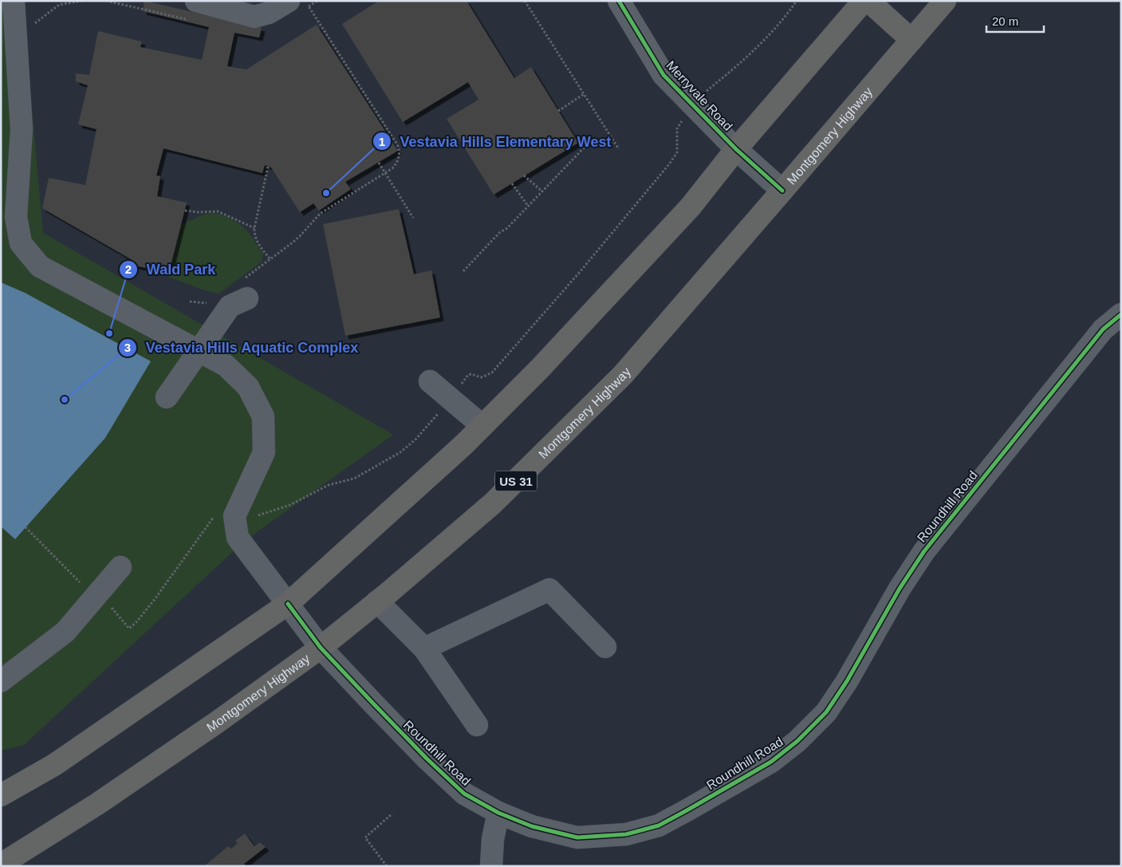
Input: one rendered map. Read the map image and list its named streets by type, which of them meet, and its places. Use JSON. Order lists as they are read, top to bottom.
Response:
{
  "streets": {
    "main road": ["Montgomery Highway", "US 31"],
    "street": ["Merryvale Road", "Roundhill Road"]
  },
  "crossings": [
    ["Merryvale Road", "Montgomery Highway"],
    ["Montgomery Highway", "Roundhill Road"]
  ],
  "places": ["Vestavia Hills Elementary West", "Wald Park", "Vestavia Hills Aquatic Complex"],
  "scale_bar": "20 m"
}
